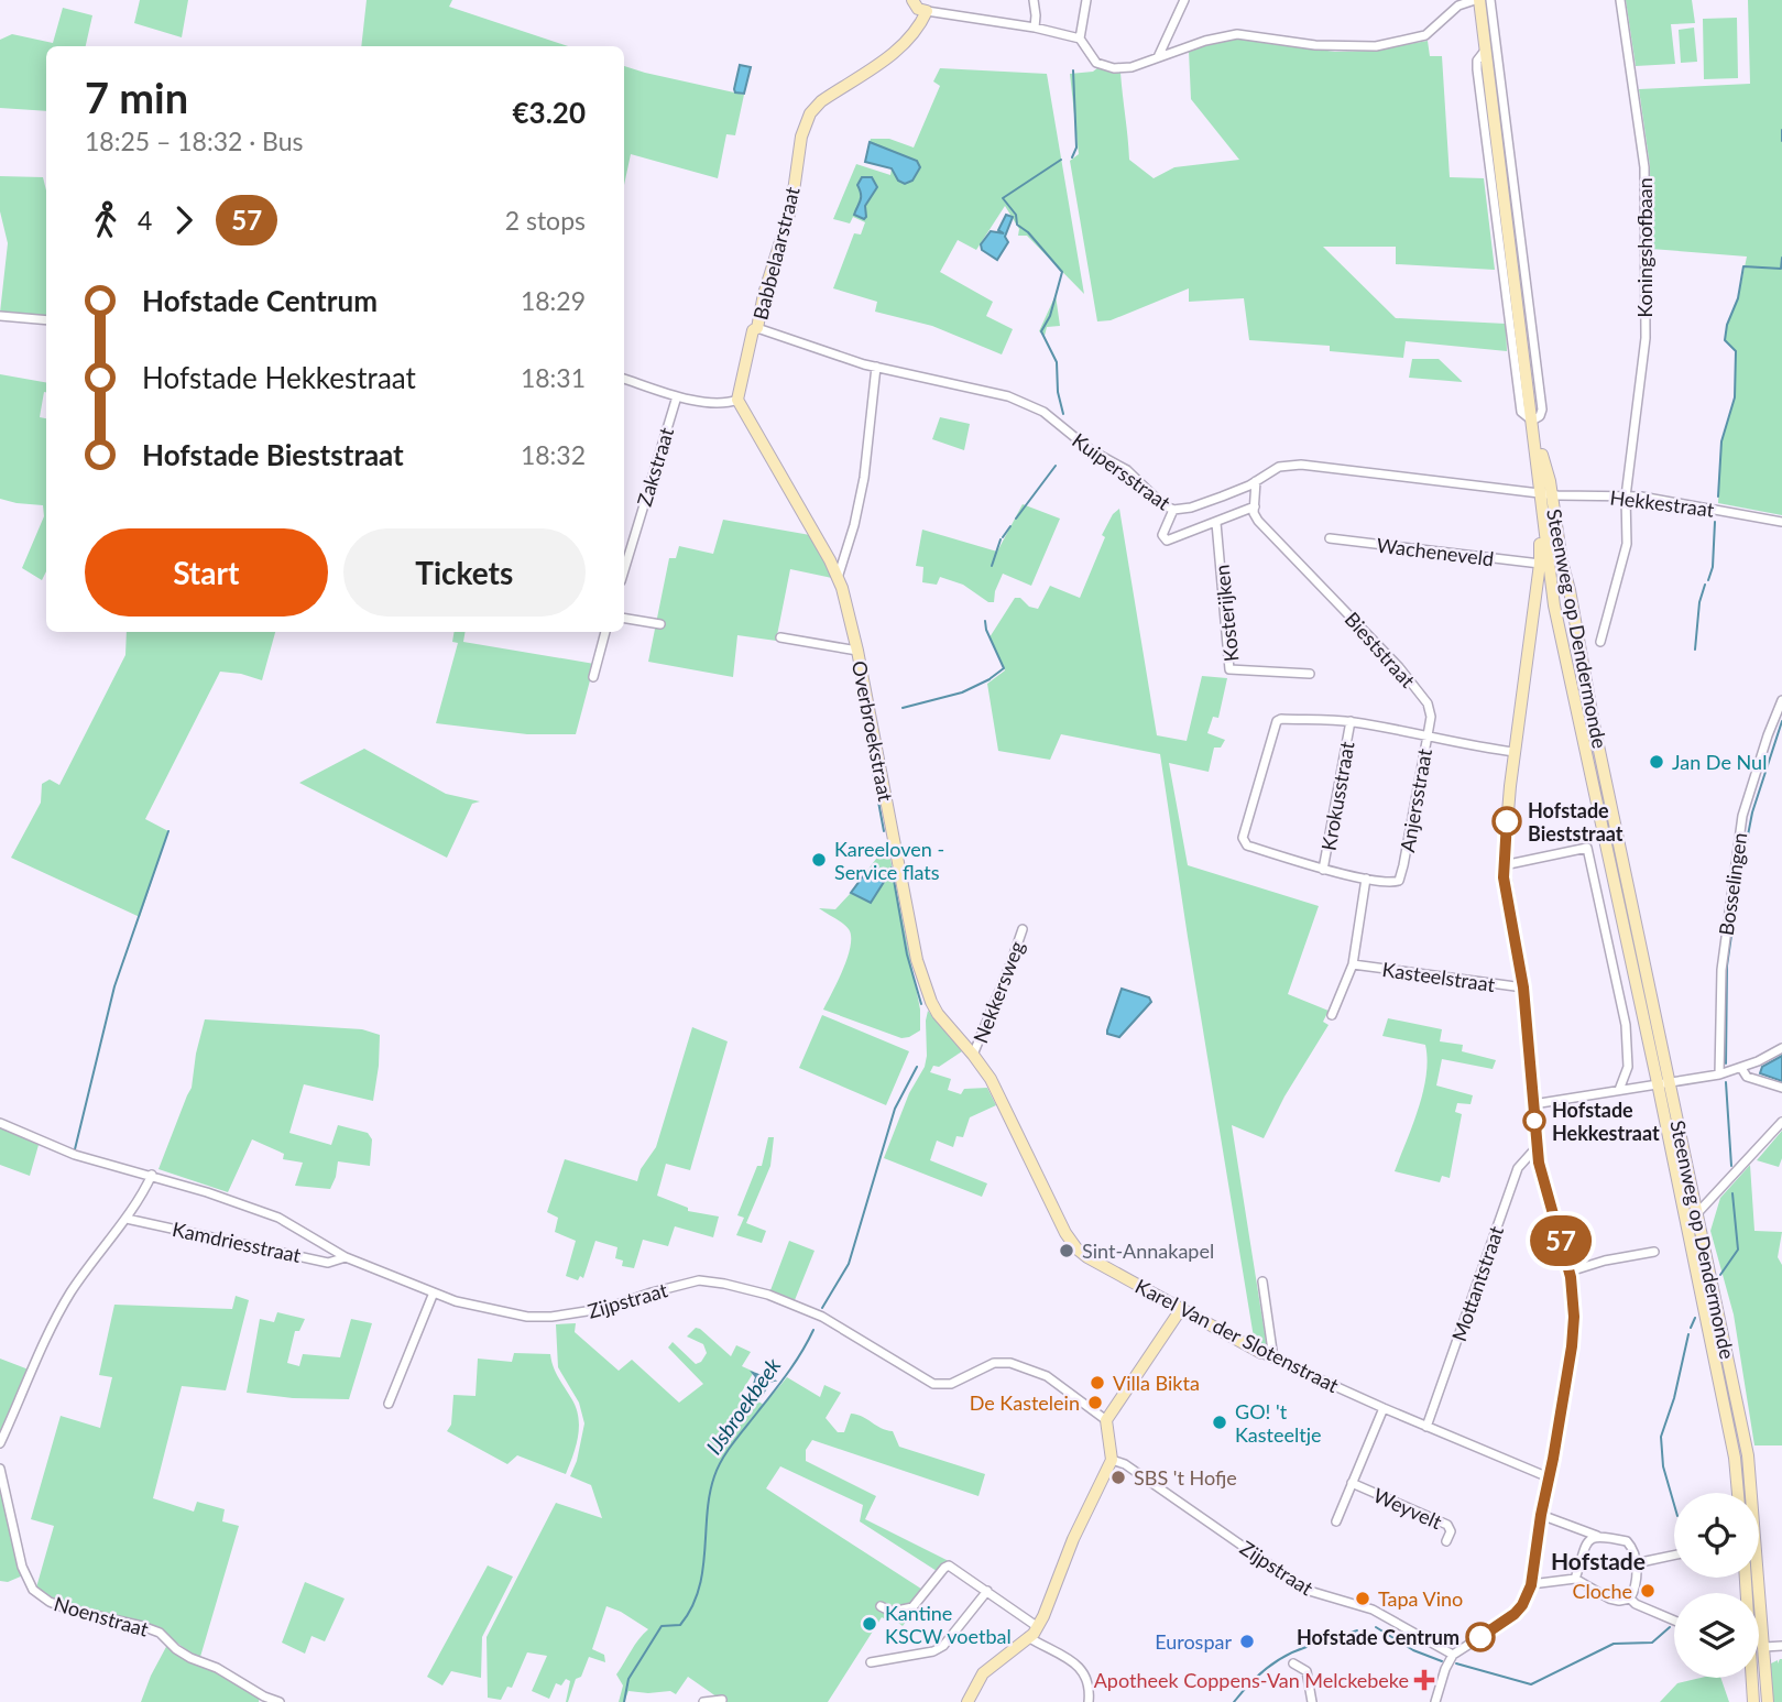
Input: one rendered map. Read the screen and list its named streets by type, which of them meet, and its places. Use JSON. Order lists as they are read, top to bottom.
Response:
{
  "streets": {
    "main road": [
      "Babbelaarstraat",
      "Steenweg op Dendermonde",
      "Overbroekstraat",
      "Karel Van der Slotenstraat"
    ],
    "street": [
      "Koningshofbaan",
      "Zakstraat",
      "Kuipersstraat",
      "Hekkestraat",
      "Wacheneveld",
      "Kosterijken",
      "Bieststraat",
      "Krokusstraat",
      "Anjersstraat",
      "Bosselingen",
      "Kasteelstraat",
      "Nekkersweg",
      "Kamdriesstraat",
      "Mottantstraat",
      "Zijpstraat",
      "Weyvelt",
      "Noenstraat"
    ]
  },
  "crossings": [
    ["Koningshofbaan", "Hekkestraat"],
    ["Babbelaarstraat", "Kuipersstraat"],
    ["Babbelaarstraat", "Overbroekstraat"],
    ["Kuipersstraat", "Hekkestraat"],
    ["Kuipersstraat", "Steenweg op Dendermonde"],
    ["Hekkestraat", "Steenweg op Dendermonde"],
    ["Wacheneveld", "Steenweg op Dendermonde"],
    ["Steenweg op Dendermonde", "Kasteelstraat"],
    ["Bieststraat", "Anjersstraat"],
    ["Overbroekstraat", "Karel Van der Slotenstraat"],
    ["Krokusstraat", "Anjersstraat"],
    ["Nekkersweg", "Karel Van der Slotenstraat"],
    ["Kamdriesstraat", "Zijpstraat"],
    ["Mottantstraat", "Karel Van der Slotenstraat"],
    ["Karel Van der Slotenstraat", "Weyvelt"]
  ],
  "districts": ["Hofstade"],
  "water": ["IJsbroekbeek"],
  "places": {
    "other": [
      "Jan De Nul",
      "Hofstade Bieststraat",
      "Kareeloven - Service flats",
      "Hofstade Hekkestraat",
      "Sint-Annakapel",
      "Villa Bikta",
      "De Kastelein",
      "GO! 't Kasteeltje",
      "SBS 't Hofje",
      "Cloche",
      "Tapa Vino",
      "Kantine KSCW voetbal",
      "Hofstade Centrum",
      "Eurospar"
    ],
    "health": ["Apotheek Coppens-Van Melckebeke"]
  },
  "lines": ["bus line 57"],
  "page": {
    "on_map": "57",
    "heading": ["7 min", "18:25 – 18:32 · Bus", "€3.20"],
    "legs": ["4", "57", "2 stops"],
    "list": [
      {
        "name": "Hofstade Centrum",
        "value": "18:29"
      },
      {
        "name": "Hofstade Hekkestraat",
        "value": "18:31"
      },
      {
        "name": "Hofstade Bieststraat",
        "value": "18:32"
      }
    ],
    "buttons": ["Start", "Tickets"]
  }
}
